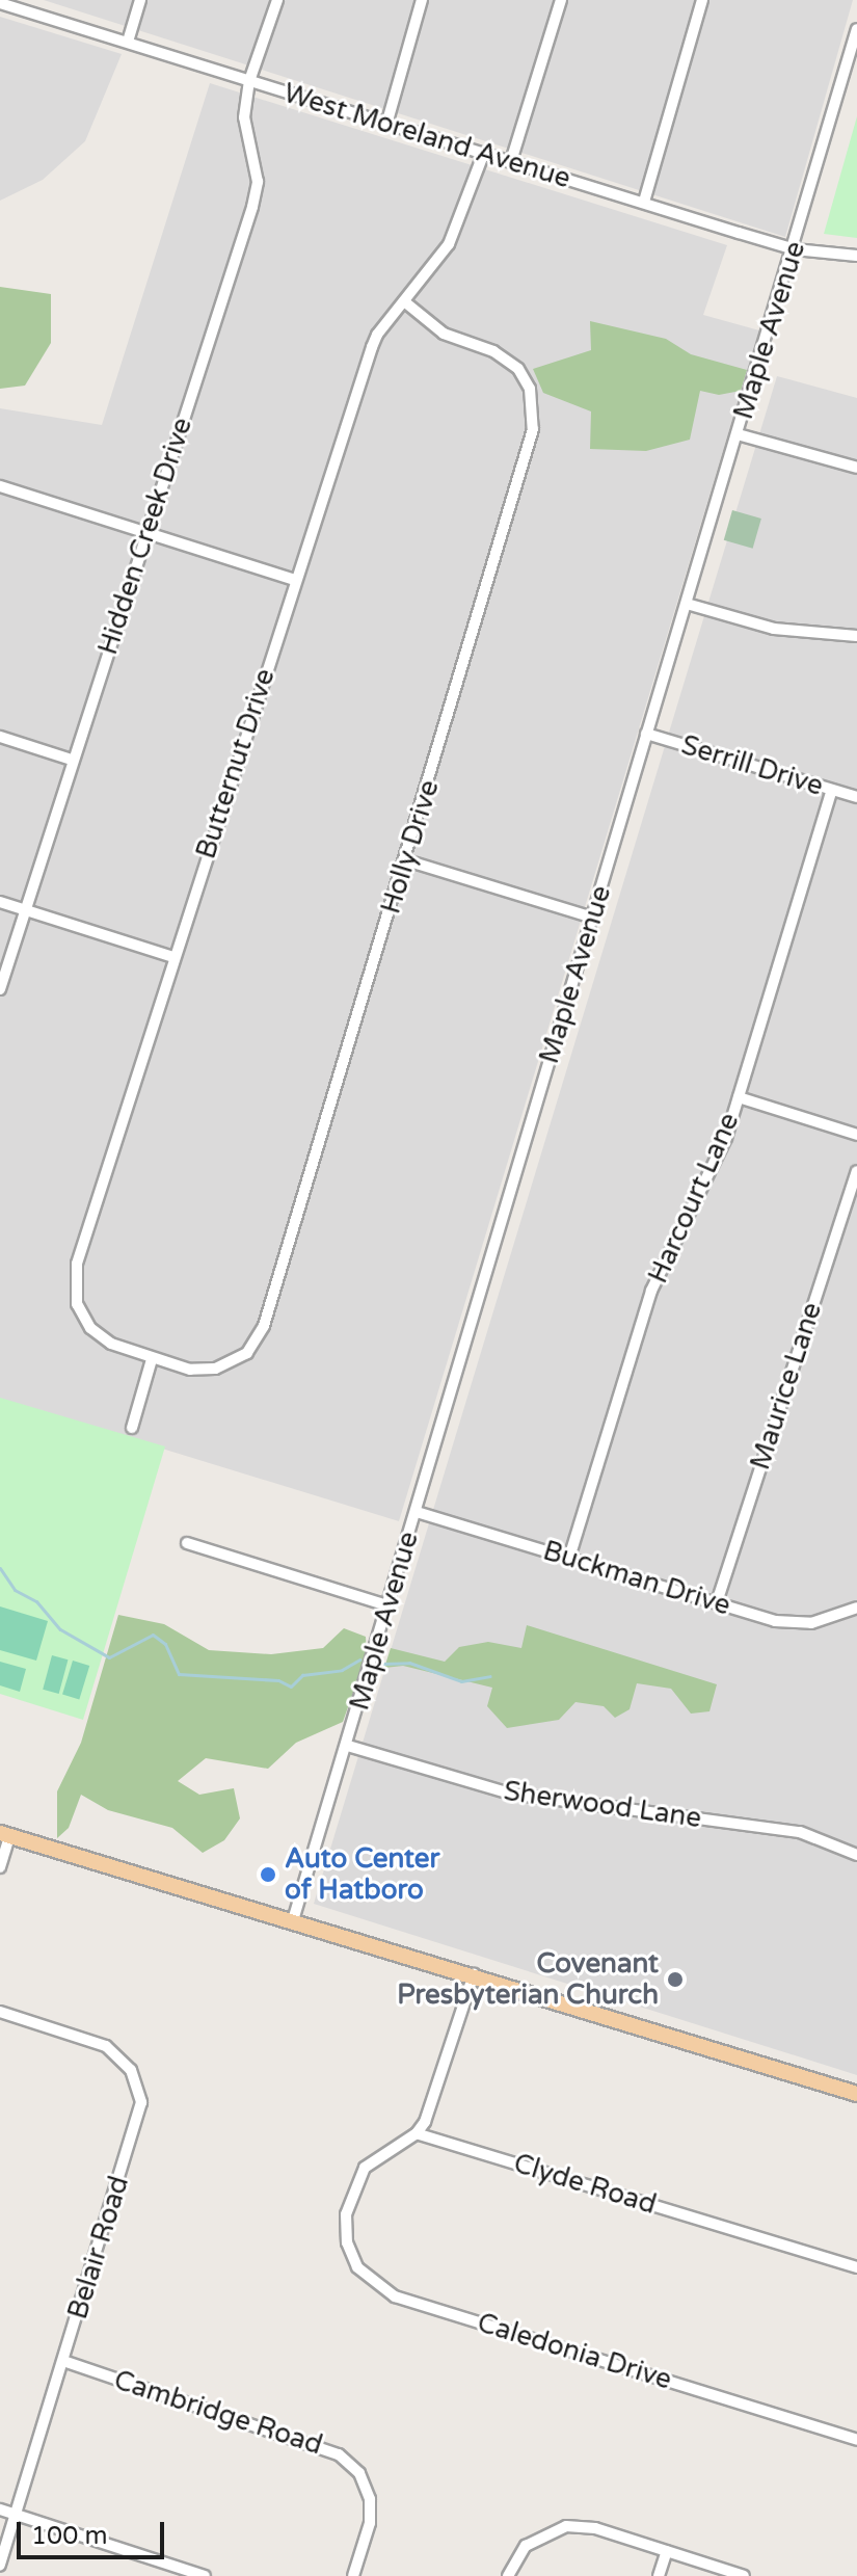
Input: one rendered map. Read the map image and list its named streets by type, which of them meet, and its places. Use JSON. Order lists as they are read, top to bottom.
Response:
{
  "streets": {
    "street": [
      "West Moreland Avenue",
      "Maple Avenue",
      "Hidden Creek Drive",
      "Butternut Drive",
      "Serrill Drive",
      "Holly Drive",
      "Harcourt Lane",
      "Maurice Lane",
      "Buckman Drive",
      "Sherwood Lane",
      "Clyde Road",
      "Belair Road",
      "Caledonia Drive",
      "Cambridge Road"
    ]
  },
  "crossings": [
    ["West Moreland Avenue", "Maple Avenue"],
    ["West Moreland Avenue", "Hidden Creek Drive"],
    ["West Moreland Avenue", "Butternut Drive"],
    ["Maple Avenue", "Serrill Drive"],
    ["Maple Avenue", "Buckman Drive"],
    ["Maple Avenue", "Sherwood Lane"],
    ["Butternut Drive", "Holly Drive"],
    ["Serrill Drive", "Harcourt Lane"],
    ["Harcourt Lane", "Buckman Drive"],
    ["Maurice Lane", "Buckman Drive"],
    ["Clyde Road", "Caledonia Drive"],
    ["Belair Road", "Cambridge Road"]
  ],
  "places": ["Auto Center of Hatboro", "Covenant Presbyterian Church"],
  "scale_bar": "100 m"
}
